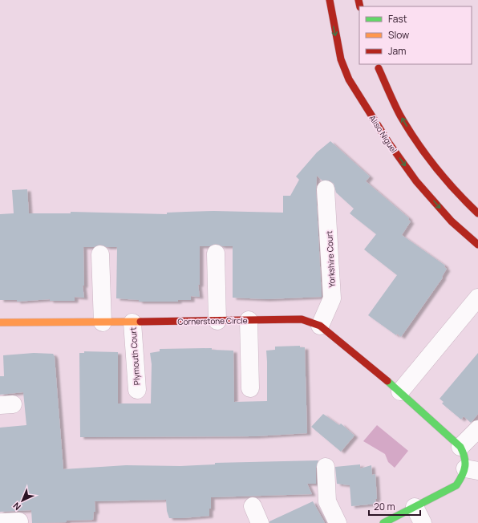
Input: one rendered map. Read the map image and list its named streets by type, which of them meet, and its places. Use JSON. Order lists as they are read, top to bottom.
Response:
{
  "streets": {
    "street": [
      "Aliso Niguel",
      "Yorkshire Court",
      "Cornerstone Circle",
      "Plymouth Court"
    ]
  },
  "crossings": [
    ["Yorkshire Court", "Cornerstone Circle"],
    ["Cornerstone Circle", "Plymouth Court"]
  ],
  "legend": ["Fast", "Slow", "Jam"],
  "scale_bar": "20 m",
  "north": "bottom left"
}
